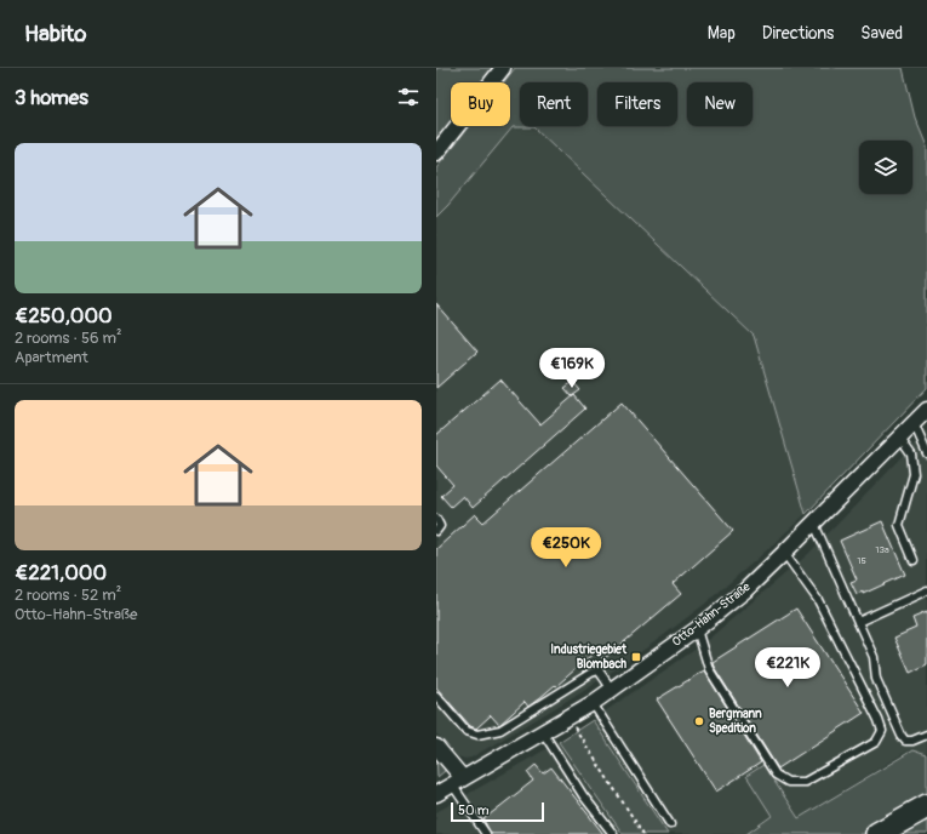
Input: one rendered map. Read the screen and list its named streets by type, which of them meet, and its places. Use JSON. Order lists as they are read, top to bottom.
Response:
{
  "streets": {
    "street": ["Otto-Hahn-Straße"]
  },
  "places": {
    "transit": ["Industriegebiet Blombach"],
    "other": ["Bergmann Spedition"]
  },
  "house_numbers": ["13a", "15"],
  "scale_bar": "50 m",
  "page": {
    "header": "Habito",
    "nav": ["Map", "Directions", "Saved"],
    "heading": "3 homes",
    "chip": [
      "Buy",
      "Rent",
      "Filters",
      "New"
    ],
    "list": [
      {
        "name": "€250,000",
        "note": "2 rooms · 56 m² · Apartment"
      },
      {
        "name": "€221,000",
        "note": "2 rooms · 52 m² · Otto-Hahn-Straße"
      }
    ],
    "price": ["€169K", "€250K", "€221K"],
    "scale": "50 m"
  }
}
